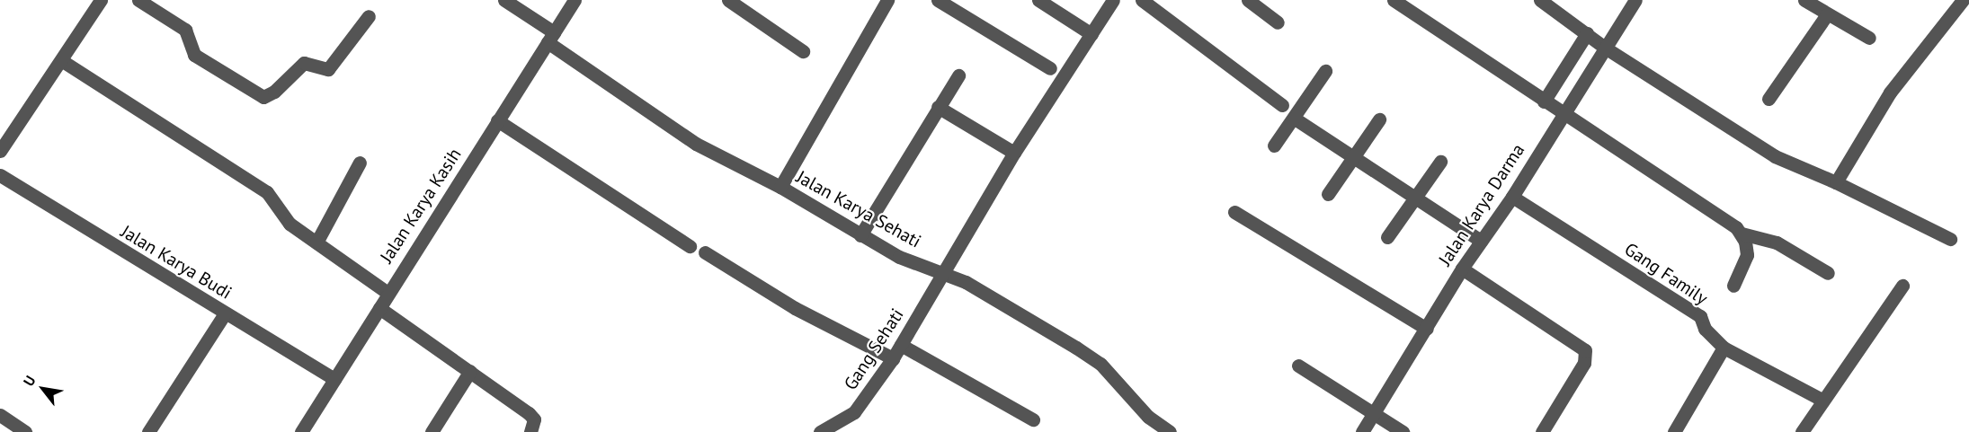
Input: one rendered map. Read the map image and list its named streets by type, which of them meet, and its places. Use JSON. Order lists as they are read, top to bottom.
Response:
{
  "streets": {
    "street": [
      "Jalan Karya Darma",
      "Jalan Karya Kasih",
      "Jalan Karya Sehati",
      "Jalan Karya Budi",
      "Gang Family",
      "Gang Sehati"
    ]
  },
  "crossings": [
    ["Jalan Karya Darma", "Gang Family"],
    ["Jalan Karya Kasih", "Jalan Karya Sehati"],
    ["Jalan Karya Kasih", "Jalan Karya Budi"],
    ["Jalan Karya Sehati", "Gang Sehati"]
  ],
  "north": "top left"
}
